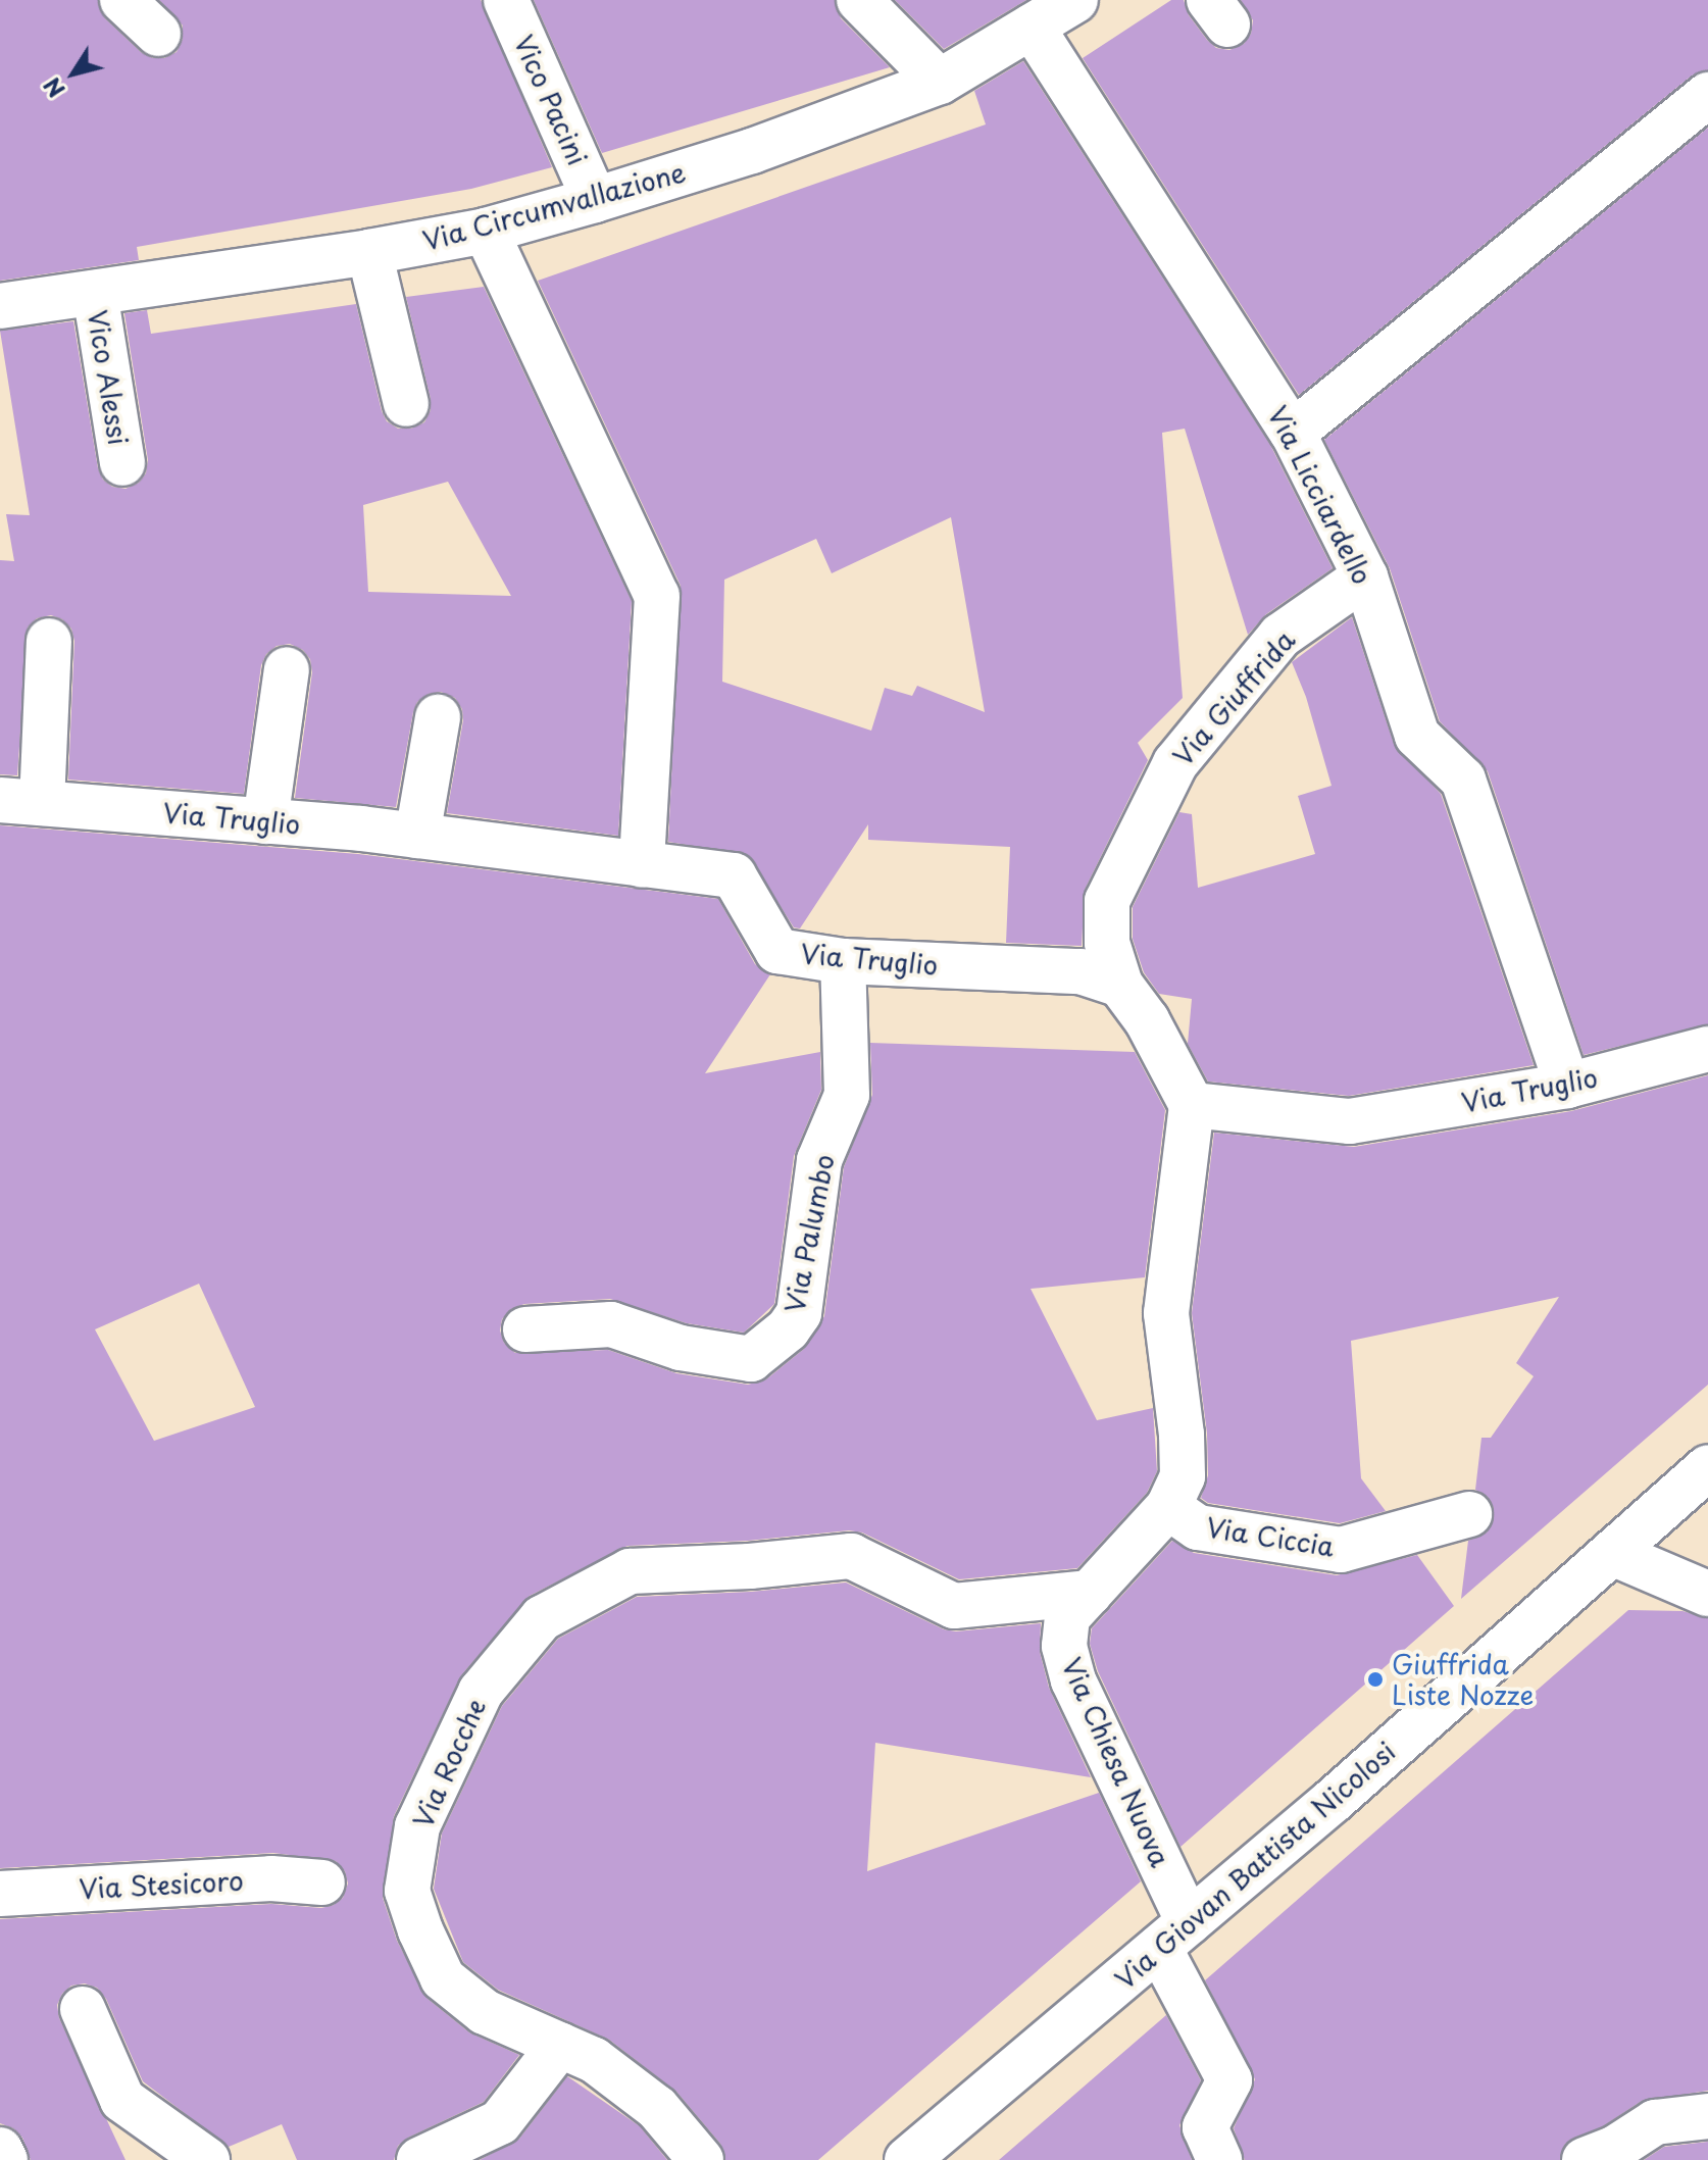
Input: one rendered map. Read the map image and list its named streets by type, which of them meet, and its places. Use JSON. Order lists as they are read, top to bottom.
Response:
{
  "streets": {
    "street": [
      "Vico Pacini",
      "Via Circumvallazione",
      "Vico Alessi",
      "Via Licciardello",
      "Via Giuffrida",
      "Via Truglio",
      "Via Palumbo",
      "Via Ciccia",
      "Via Chiesa Nuova",
      "Via Rocche",
      "Via Giovan Battista Nicolosi",
      "Via Stesicoro"
    ]
  },
  "crossings": [
    ["Vico Pacini", "Via Circumvallazione"],
    ["Via Circumvallazione", "Vico Alessi"],
    ["Via Circumvallazione", "Via Licciardello"],
    ["Via Licciardello", "Via Giuffrida"],
    ["Via Licciardello", "Via Truglio"],
    ["Via Giuffrida", "Via Truglio"],
    ["Via Truglio", "Via Palumbo"],
    ["Via Truglio", "Via Chiesa Nuova"],
    ["Via Ciccia", "Via Chiesa Nuova"],
    ["Via Chiesa Nuova", "Via Rocche"],
    ["Via Chiesa Nuova", "Via Giovan Battista Nicolosi"]
  ],
  "places": ["Giuffrida Liste Nozze"],
  "north": "bottom left"
}
